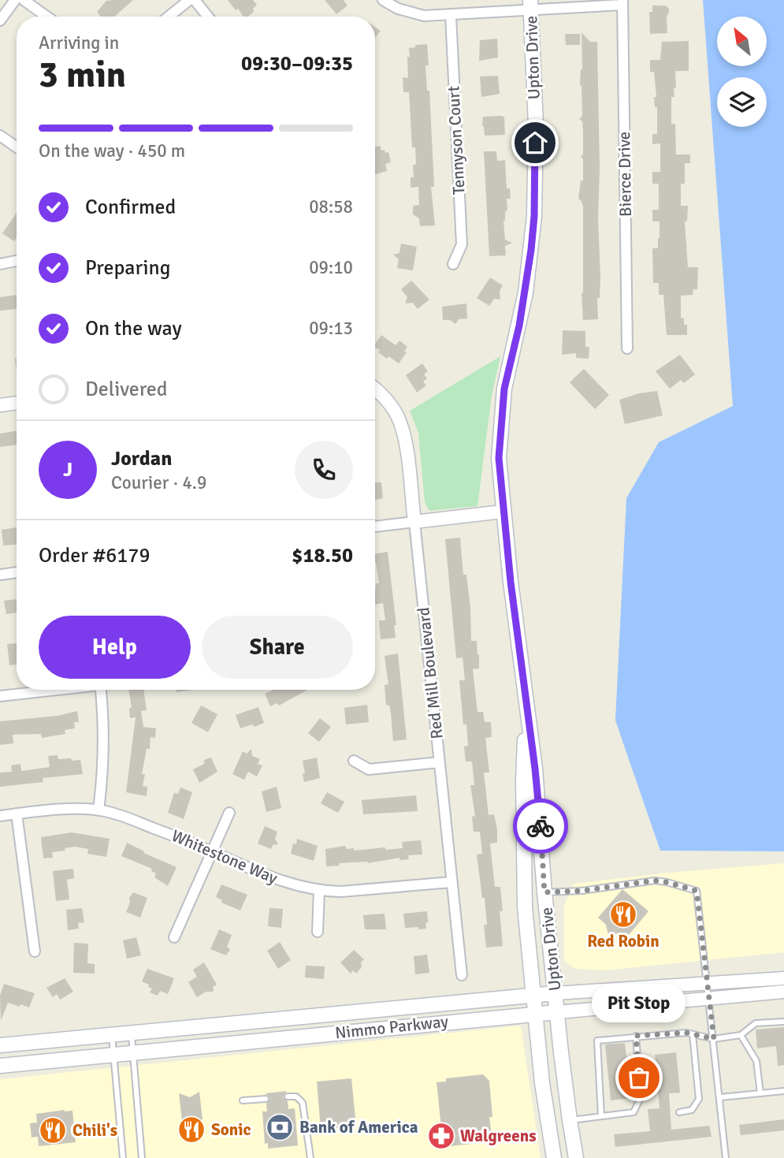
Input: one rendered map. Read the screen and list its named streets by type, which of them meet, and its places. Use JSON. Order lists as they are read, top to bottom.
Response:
{
  "streets": {
    "main road": ["Upton Drive", "Nimmo Parkway"],
    "street": [
      "Tennyson Court",
      "Bierce Drive",
      "Red Mill Boulevard",
      "Whitestone Way"
    ]
  },
  "crossings": [
    ["Upton Drive", "Nimmo Parkway"],
    ["Red Mill Boulevard", "Whitestone Way"]
  ],
  "places": {
    "restaurant": ["Red Robin", "Sonic", "Chili's"],
    "other": ["Pit Stop"],
    "bank": ["Bank of America"],
    "pharmacy": ["Walgreens"]
  },
  "north": "top left",
  "page": {
    "heading": ["3 min", "Arriving in", "09:30–09:35"],
    "panel": [
      "Jordan",
      "Courier · 4.9",
      "Order #6179",
      "$18.50"
    ],
    "bar": "On the way · 450 m",
    "list": [
      ["Confirmed", "08:58"],
      ["Preparing", "09:10"],
      ["On the way", "09:13"],
      "Delivered"
    ],
    "round": "J",
    "buttons": ["Help", "Share"],
    "bubble": "Pit Stop"
  }
}
